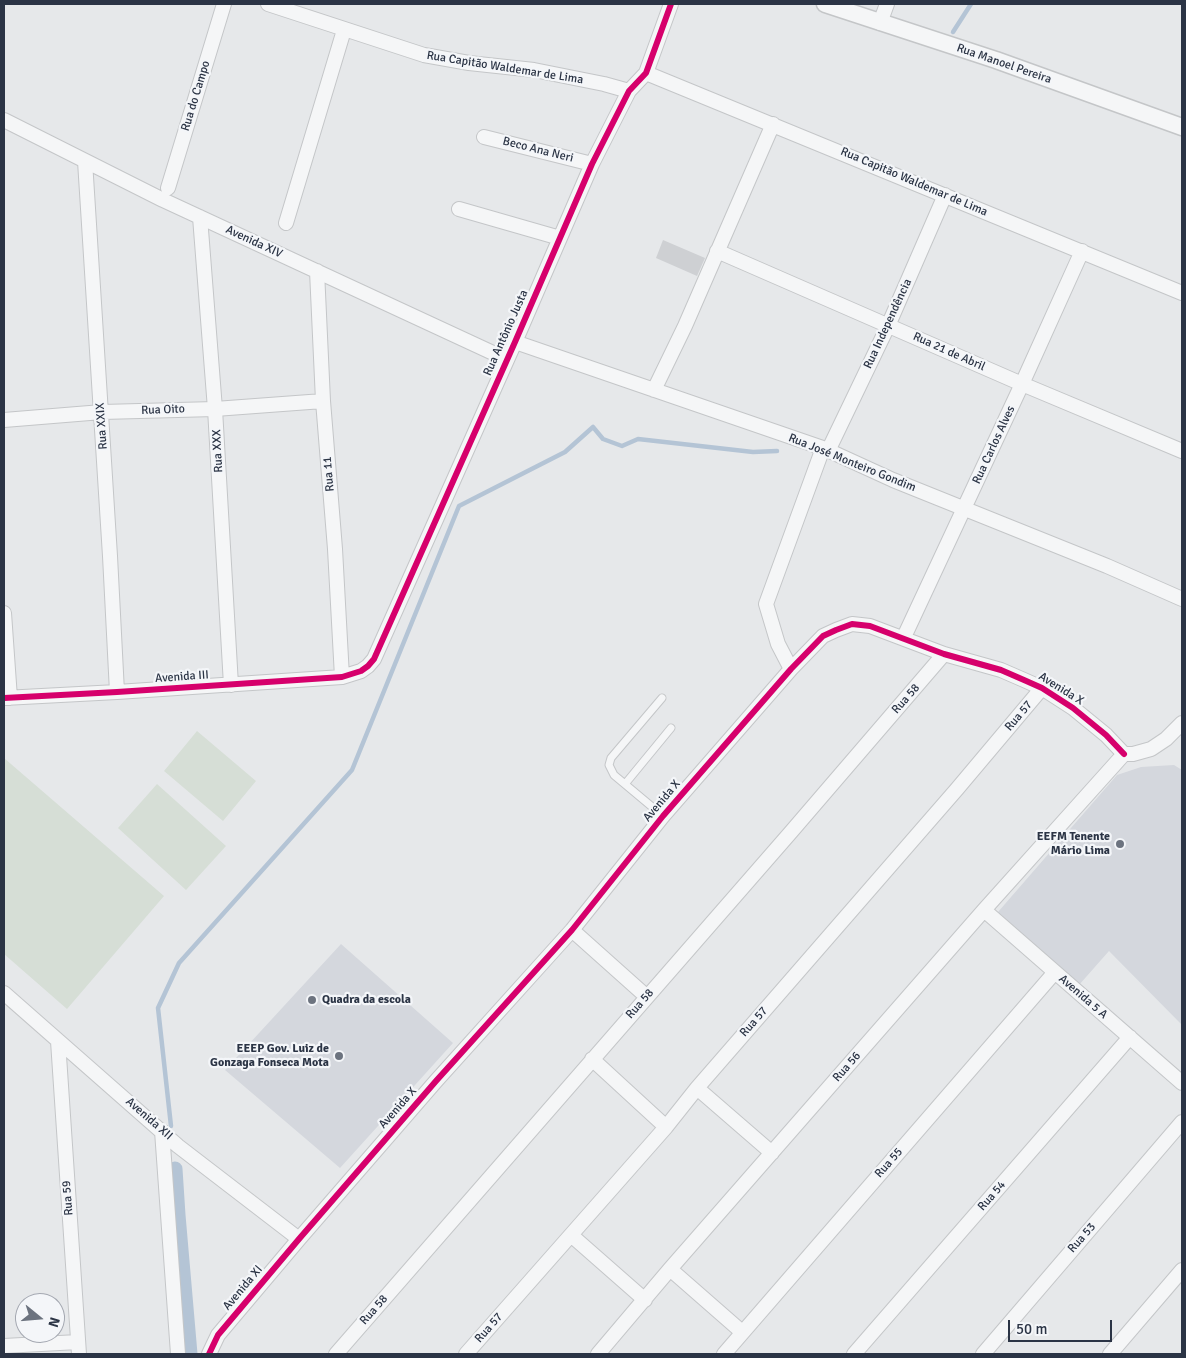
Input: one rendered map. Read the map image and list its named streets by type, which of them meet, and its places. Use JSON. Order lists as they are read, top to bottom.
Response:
{
  "streets": {
    "street": [
      "Rua Manoel Pereira",
      "Rua Capitão Waldemar de Lima",
      "Rua do Campo",
      "Beco Ana Neri",
      "Avenida XIV",
      "Rua Independência",
      "Rua Antônio Justa",
      "Rua 21 de Abril",
      "Rua Oito",
      "Rua XXIX",
      "Rua Carlos Alves",
      "Rua XXX",
      "Rua José Monteiro Gondim",
      "Rua 11",
      "Avenida III",
      "Avenida X",
      "Rua 58",
      "Rua 57",
      "Avenida 5 A",
      "Rua 56",
      "Avenida XII",
      "Rua 55",
      "Rua 54",
      "Rua 59",
      "Rua 53",
      "Avenida XI"
    ]
  },
  "crossings": [
    ["Rua Capitão Waldemar de Lima", "Rua Independência"],
    ["Rua Capitão Waldemar de Lima", "Rua Antônio Justa"],
    ["Rua Capitão Waldemar de Lima", "Rua Carlos Alves"],
    ["Beco Ana Neri", "Rua Antônio Justa"],
    ["Avenida XIV", "Rua Antônio Justa"],
    ["Avenida XIV", "Rua XXIX"],
    ["Avenida XIV", "Rua XXX"],
    ["Avenida XIV", "Rua 11"],
    ["Rua Independência", "Rua 21 de Abril"],
    ["Rua Independência", "Rua José Monteiro Gondim"],
    ["Rua Independência", "Avenida X"],
    ["Rua Antônio Justa", "Rua José Monteiro Gondim"],
    ["Rua Antônio Justa", "Avenida III"],
    ["Rua 21 de Abril", "Rua Carlos Alves"],
    ["Rua Oito", "Rua XXIX"],
    ["Rua Oito", "Rua XXX"],
    ["Rua Oito", "Rua 11"],
    ["Rua XXIX", "Avenida III"],
    ["Rua Carlos Alves", "Rua José Monteiro Gondim"],
    ["Rua Carlos Alves", "Avenida X"],
    ["Rua XXX", "Avenida III"],
    ["Rua 11", "Avenida III"],
    ["Avenida X", "Rua 58"],
    ["Avenida X", "Rua 57"],
    ["Avenida X", "Rua 56"],
    ["Avenida X", "Avenida XII"],
    ["Avenida X", "Avenida XI"],
    ["Avenida 5 A", "Rua 56"],
    ["Avenida 5 A", "Rua 55"],
    ["Avenida 5 A", "Rua 54"],
    ["Avenida XII", "Rua 59"],
    ["Avenida XII", "Avenida XI"]
  ],
  "places": ["EEFM Tenente Mário Lima", "Quadra da escola", "EEEP Gov. Luiz de Gonzaga Fonseca Mota"],
  "scale_bar": "50 m",
  "north": "right"
}
